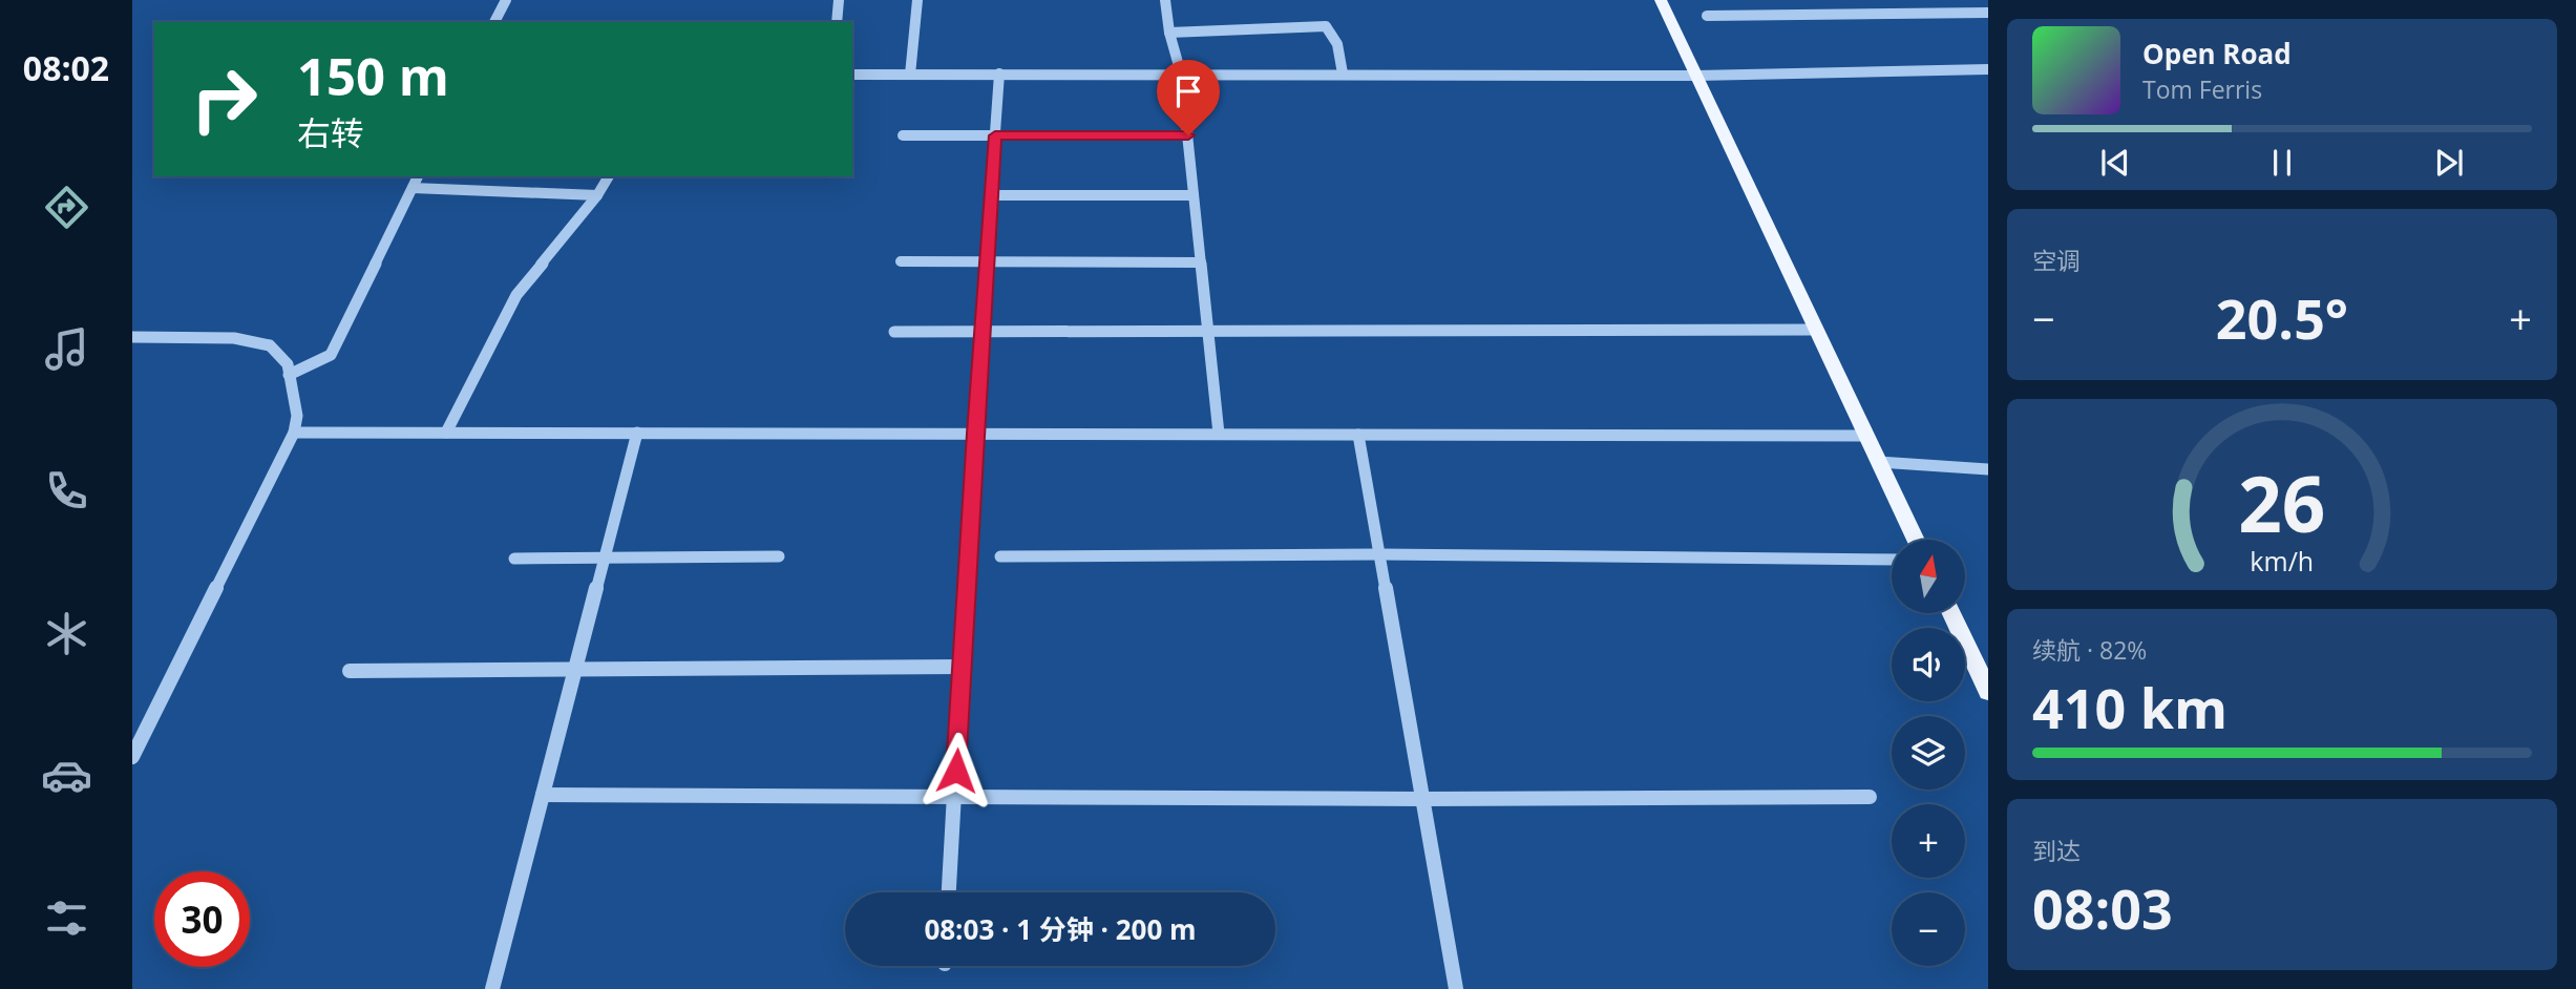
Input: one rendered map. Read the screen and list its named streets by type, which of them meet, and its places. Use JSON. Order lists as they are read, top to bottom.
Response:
{
  "north": "top",
  "page": {
    "tabs": "08:02",
    "turn": ["150 m", "右转"],
    "song": ["Open Road", "Tom Ferris"],
    "tile": [
      "空调",
      ["续航 · 82%", "410 km"],
      ["到达", "08:03"]
    ],
    "heat": ["−", "20.5°", "+"],
    "map_buttons": ["+", "−"],
    "limit": "30",
    "trip": "08:03 · 1 分钟 · 200 m",
    "gauge": ["26", "km/h"]
  }
}
